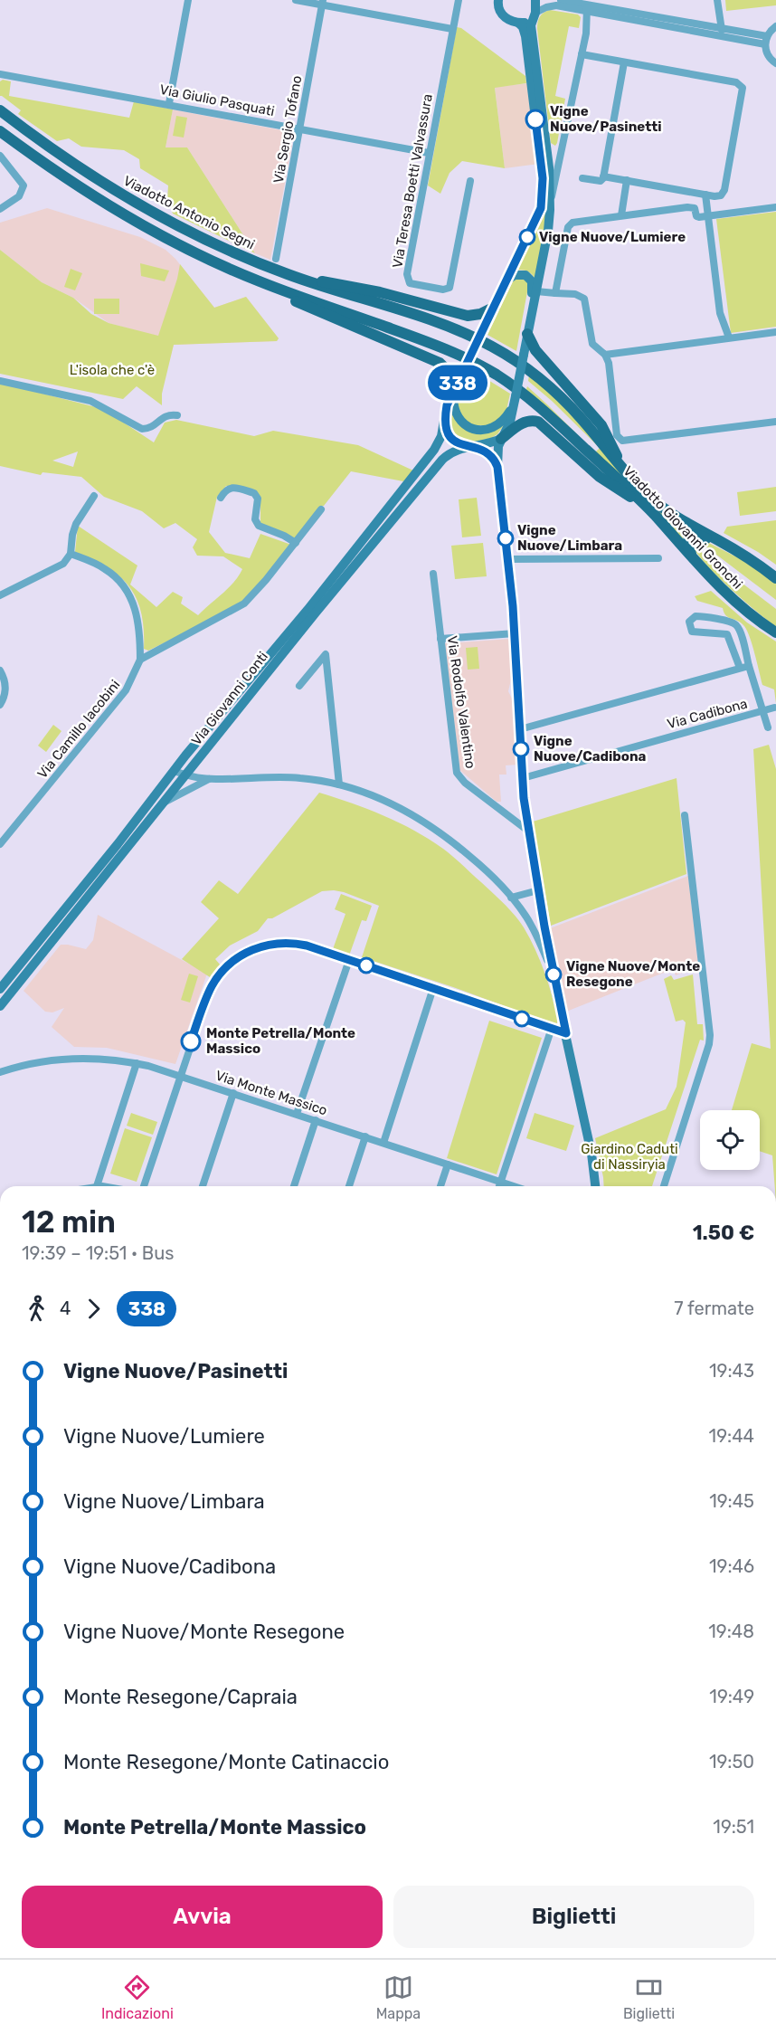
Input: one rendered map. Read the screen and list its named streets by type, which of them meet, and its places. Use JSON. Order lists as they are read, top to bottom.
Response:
{
  "streets": {
    "main road": ["Viadotto Antonio Segni", "Viadotto Giovanni Gronchi", "Via Giovanni Conti"],
    "street": [
      "Via Giulio Pasquati",
      "Via Sergio Tofano",
      "Via Teresa Boetti Valvassura",
      "Via Rodolfo Valentino",
      "Via Cadibona",
      "Via Camillo Iacobini",
      "Via Monte Massico"
    ]
  },
  "crossings": [
    ["Via Giulio Pasquati", "Via Sergio Tofano"],
    ["Via Giulio Pasquati", "Via Teresa Boetti Valvassura"],
    ["Viadotto Antonio Segni", "Viadotto Giovanni Gronchi"]
  ],
  "parks": ["L'isola che c'è", "Giardino Caduti di Nassiryia"],
  "places": [
    "Vigne Nuove/Pasinetti",
    "Vigne Nuove/Lumiere",
    "Vigne Nuove/Limbara",
    "Vigne Nuove/Cadibona",
    "Vigne Nuove/Monte Resegone",
    "Monte Petrella/Monte Massico"
  ],
  "lines": ["bus line 338"],
  "page": {
    "on_map": "338",
    "heading": ["12 min", "19:39 – 19:51 · Bus", "1.50 €"],
    "legs": ["4", "338", "7 fermate"],
    "list": [
      {
        "name": "Vigne Nuove/Pasinetti",
        "value": "19:43"
      },
      {
        "name": "Vigne Nuove/Lumiere",
        "value": "19:44"
      },
      {
        "name": "Vigne Nuove/Limbara",
        "value": "19:45"
      },
      {
        "name": "Vigne Nuove/Cadibona",
        "value": "19:46"
      },
      {
        "name": "Vigne Nuove/Monte Resegone",
        "value": "19:48"
      },
      {
        "name": "Monte Resegone/Capraia",
        "value": "19:49"
      },
      {
        "name": "Monte Resegone/Monte Catinaccio",
        "value": "19:50"
      },
      {
        "name": "Monte Petrella/Monte Massico",
        "value": "19:51"
      }
    ],
    "buttons": ["Avvia", "Biglietti"],
    "tabs": ["Indicazioni", "Mappa", "Biglietti"]
  }
}
